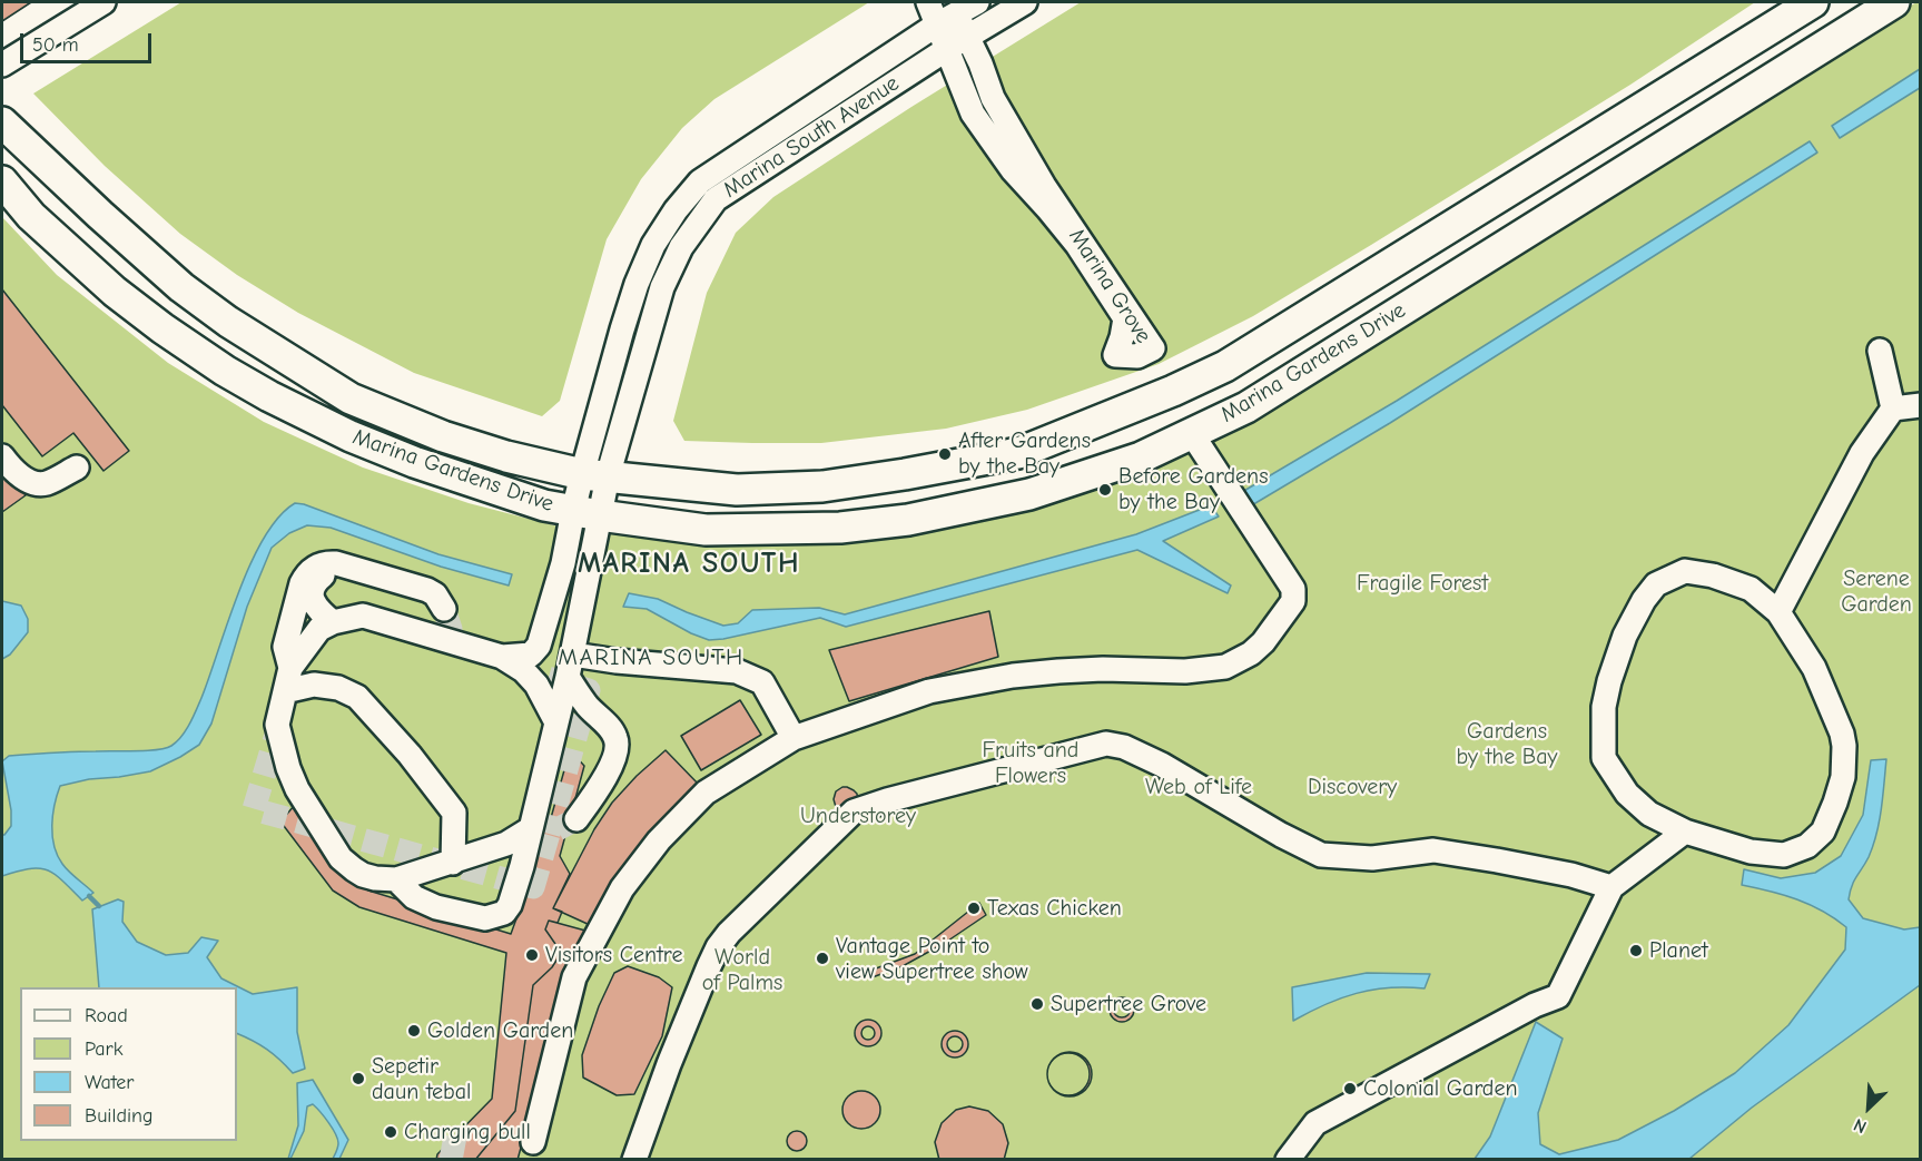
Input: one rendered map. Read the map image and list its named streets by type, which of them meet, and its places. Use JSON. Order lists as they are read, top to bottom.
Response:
{
  "streets": {
    "main road": ["Marina Gardens Drive"],
    "street": ["Marina South Avenue", "Marina Grove"]
  },
  "crossings": [
    ["Marina South Avenue", "Marina Grove"],
    ["Marina South Avenue", "Marina Gardens Drive"]
  ],
  "districts": ["MARINA SOUTH", "MARINA SOUTH"],
  "parks": [
    "Serene Garden",
    "Fragile Forest",
    "Gardens by the Bay",
    "Fruits and Flowers",
    "Web of Life",
    "Discovery",
    "Understorey",
    "World of Palms"
  ],
  "places": [
    "After Gardens by the Bay",
    "Before Gardens by the Bay",
    "Texas Chicken",
    "Planet",
    "Visitors Centre",
    "Vantage Point to view Supertree show",
    "Supertree Grove",
    "Golden Garden",
    "Sepetir daun tebal",
    "Colonial Garden",
    "Charging bull"
  ],
  "legend": [
    "Road",
    "Park",
    "Water",
    "Building"
  ],
  "scale_bar": "50 m",
  "north": "bottom left"
}
